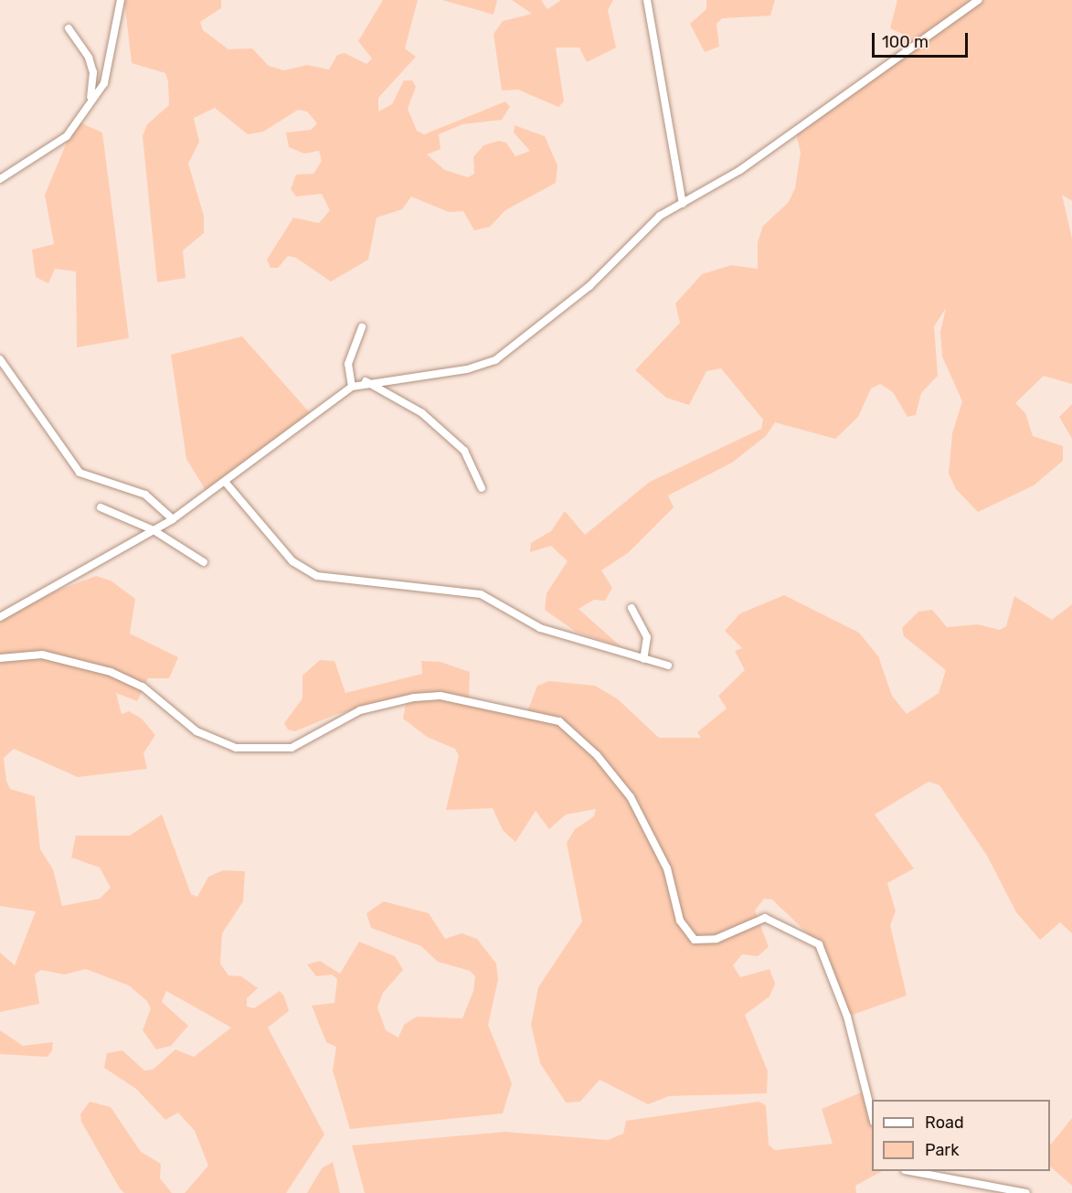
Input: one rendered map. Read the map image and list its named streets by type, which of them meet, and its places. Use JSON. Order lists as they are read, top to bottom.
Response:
{
  "legend": ["Road", "Park"],
  "scale_bar": "100 m"
}
